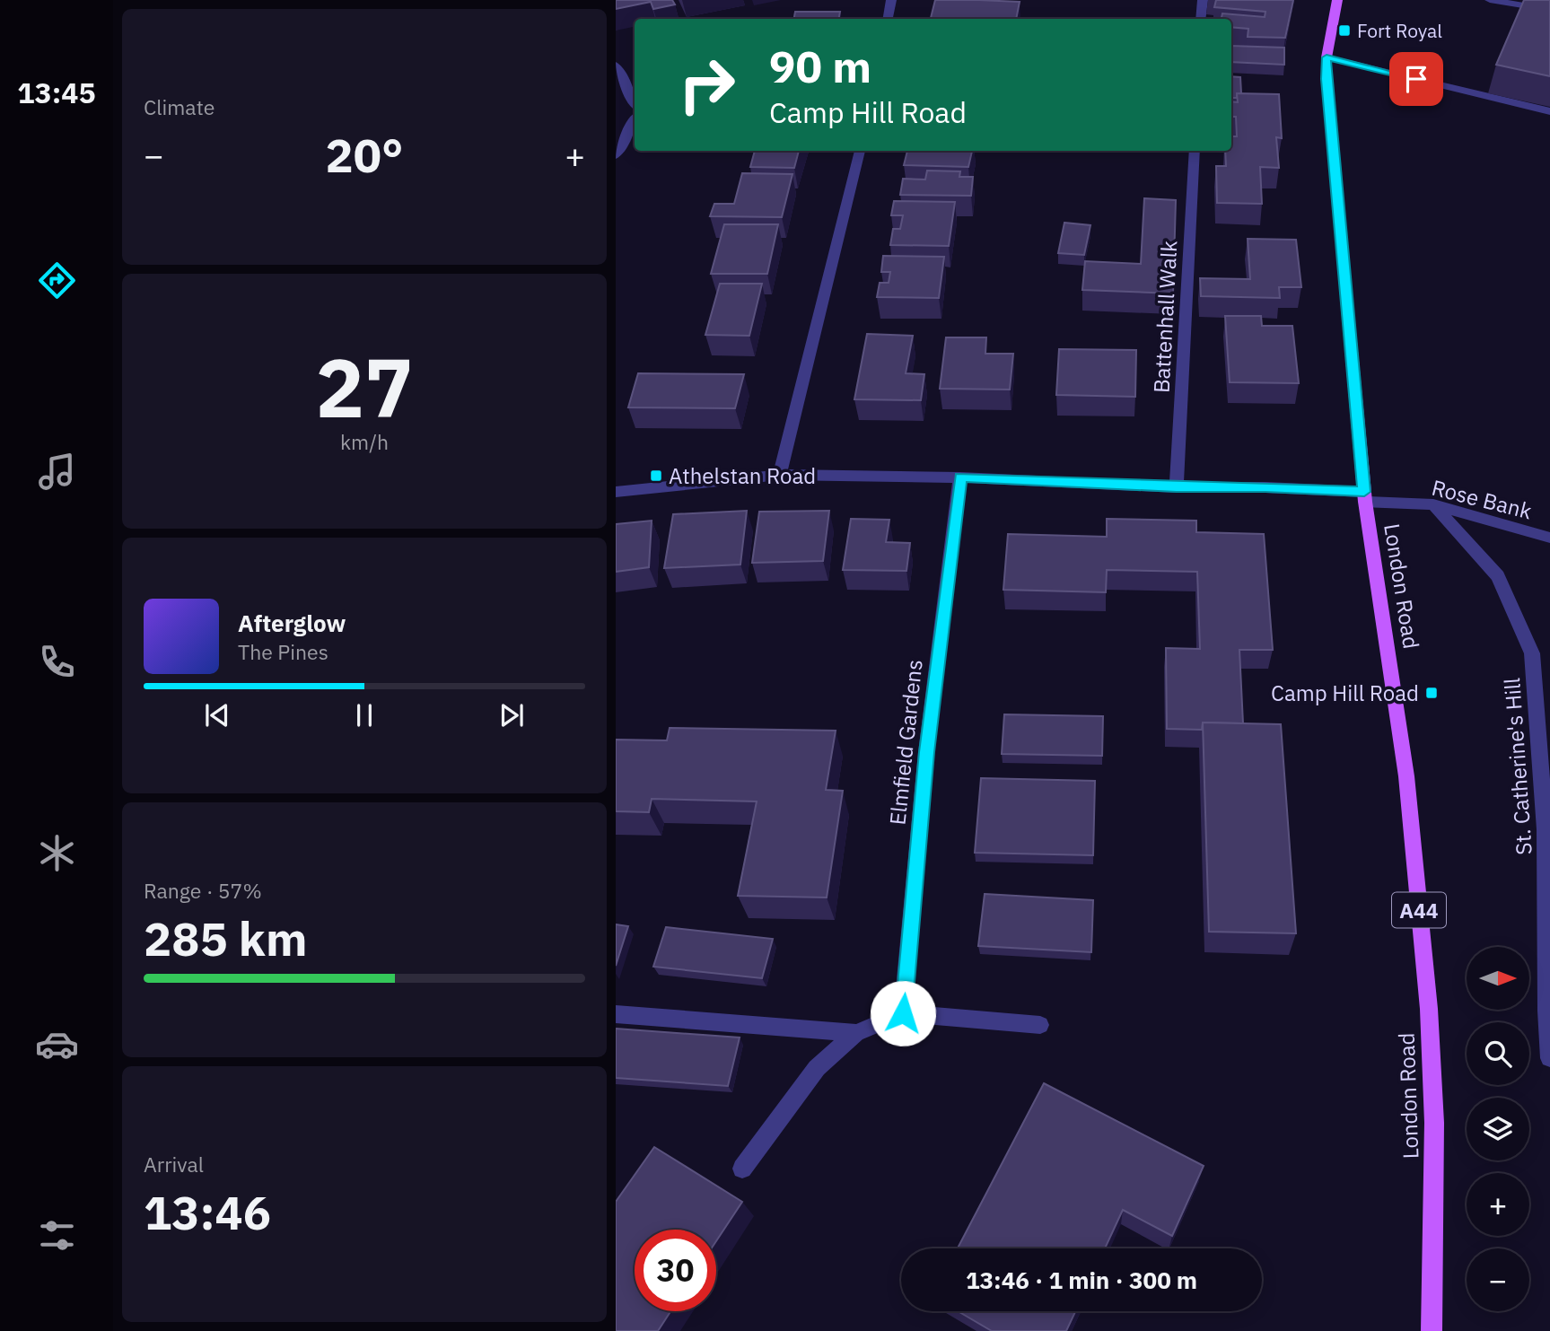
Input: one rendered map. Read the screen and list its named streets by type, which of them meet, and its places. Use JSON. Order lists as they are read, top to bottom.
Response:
{
  "streets": {
    "main road": ["London Road", "A44"],
    "street": [
      "Battenhall Walk",
      "Rose Bank",
      "Elmfield Gardens",
      "St. Catherine's Hill"
    ]
  },
  "crossings": [
    ["Rose Bank", "London Road"],
    ["Rose Bank", "St. Catherine's Hill"]
  ],
  "places": {
    "transit": ["Fort Royal", "Athelstan Road", "Camp Hill Road"]
  },
  "north": "right",
  "page": {
    "tabs": "13:45",
    "tile": [
      "Climate",
      ["27", "km/h"],
      ["Range · 57%", "285 km"],
      ["Arrival", "13:46"]
    ],
    "turn": ["90 m", "Camp Hill Road"],
    "heat": ["−", "20°", "+"],
    "song": ["Afterglow", "The Pines"],
    "map_buttons": ["+", "−"],
    "limit": "30",
    "trip": "13:46 · 1 min · 300 m"
  }
}
